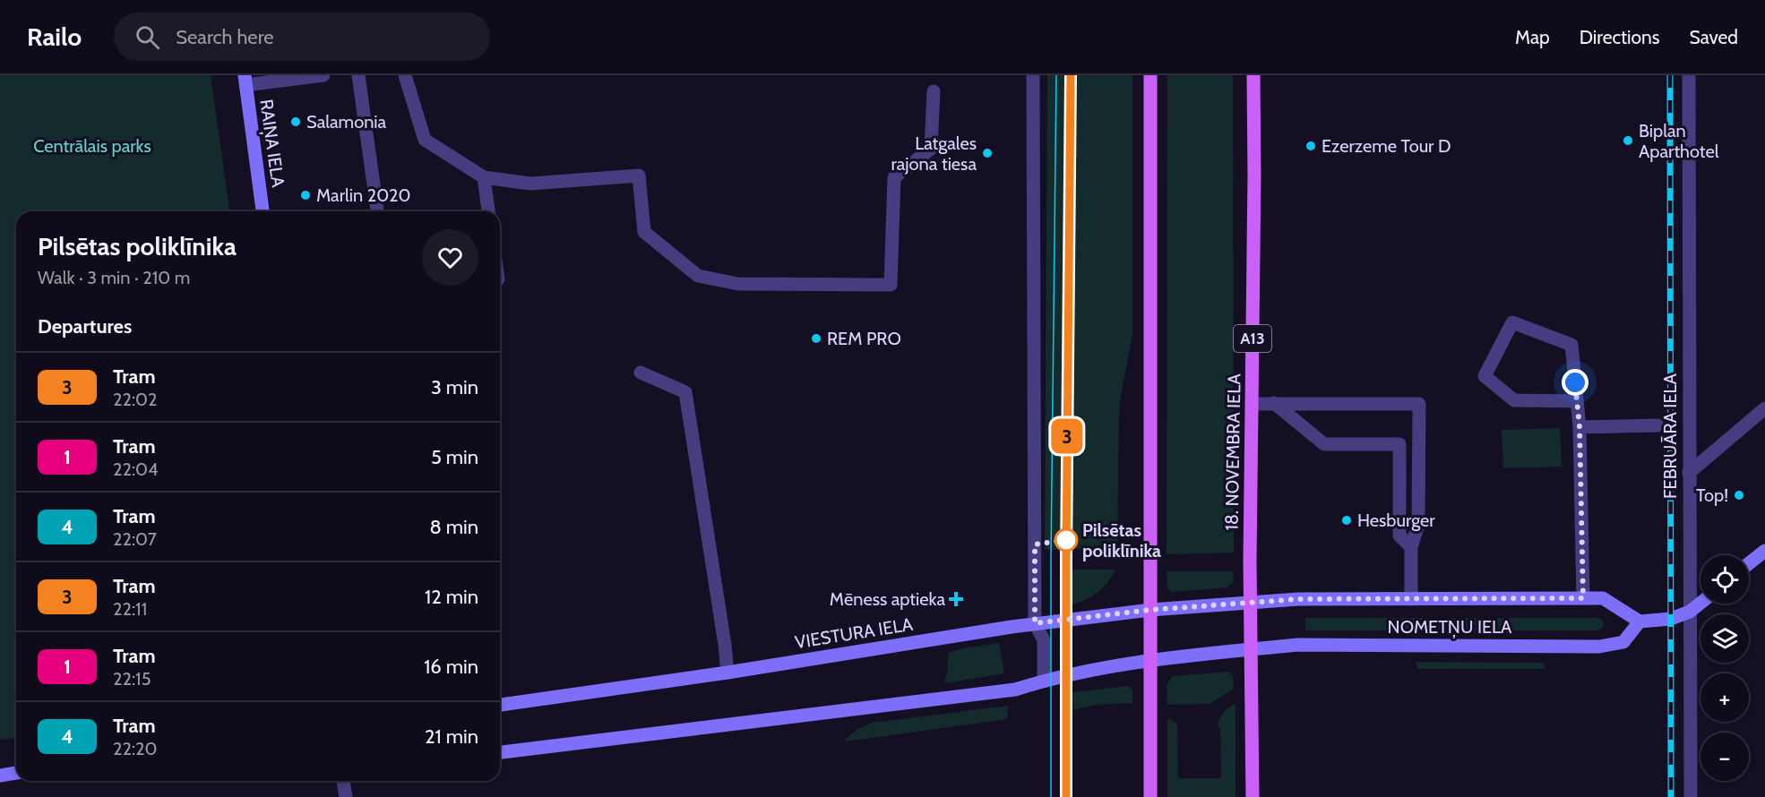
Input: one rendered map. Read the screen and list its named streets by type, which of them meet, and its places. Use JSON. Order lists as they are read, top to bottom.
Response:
{
  "streets": {
    "main road": ["A13", "18. NOVEMBRA IELA"],
    "street": [
      "RAIŅA IELA",
      "FEBRUĀRA IELA",
      "NOMETŅU IELA",
      "VIESTURA IELA"
    ]
  },
  "crossings": [
    ["18. NOVEMBRA IELA", "NOMETŅU IELA"],
    ["18. NOVEMBRA IELA", "VIESTURA IELA"],
    ["NOMETŅU IELA", "VIESTURA IELA"]
  ],
  "parks": ["Centrālais parks"],
  "places": {
    "other": [
      "Salamonia",
      "Biplan Aparthotel",
      "Ezerzeme Tour D",
      "Latgales rajona tiesa",
      "Marlin 2020",
      "REM PRO",
      "Top!",
      "Hesburger",
      "Pilsētas poliklīnika"
    ],
    "health": ["Mēness aptieka"]
  },
  "lines": ["tram line 3"],
  "page": {
    "header": "Railo",
    "search": "Search here",
    "nav": ["Map", "Directions", "Saved"],
    "on_map": "3",
    "heading": [
      ["Pilsētas poliklīnika", "Walk · 3 min · 210 m"],
      "Departures"
    ],
    "list": [
      {
        "mark": "3",
        "name": "Tram",
        "note": "22:02",
        "value": "3 min"
      },
      {
        "mark": "1",
        "name": "Tram",
        "note": "22:04",
        "value": "5 min"
      },
      {
        "mark": "4",
        "name": "Tram",
        "note": "22:07",
        "value": "8 min"
      },
      {
        "mark": "3",
        "name": "Tram",
        "note": "22:11",
        "value": "12 min"
      },
      {
        "mark": "1",
        "name": "Tram",
        "note": "22:15",
        "value": "16 min"
      },
      {
        "mark": "4",
        "name": "Tram",
        "note": "22:20",
        "value": "21 min"
      }
    ],
    "map_buttons": ["+", "−"]
  }
}
